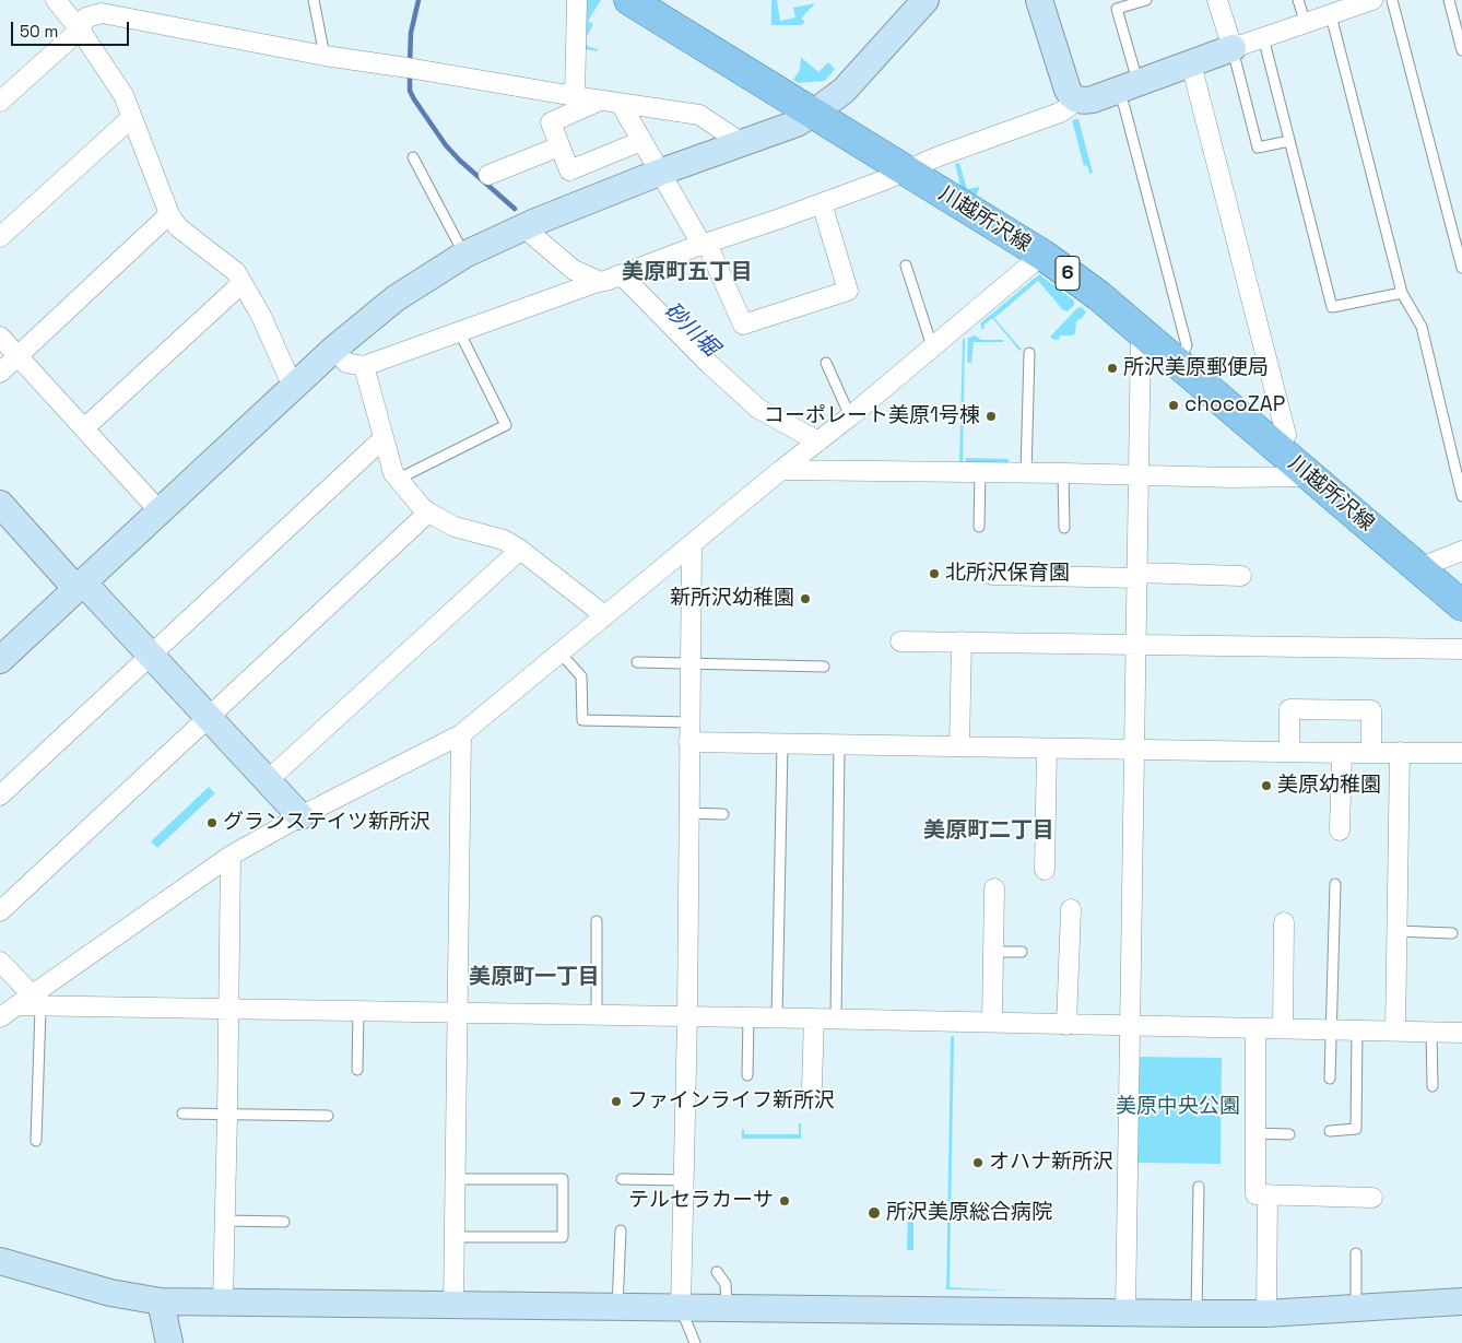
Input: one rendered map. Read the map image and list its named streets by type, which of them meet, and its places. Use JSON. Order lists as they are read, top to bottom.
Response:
{
  "streets": {
    "main road": ["川越所沢線", "6"]
  },
  "districts": ["美原町五丁目", "美原町二丁目", "美原町一丁目"],
  "water": ["砂川堀"],
  "parks": ["美原中央公園"],
  "places": [
    "所沢美原郵便局",
    "chocoZAP",
    "コーポレート美原1号棟",
    "北所沢保育園",
    "新所沢幼稚園",
    "美原幼稚園",
    "グランステイツ新所沢",
    "ファインライフ新所沢",
    "オハナ新所沢",
    "テルセラカーサ",
    "所沢美原総合病院"
  ],
  "scale_bar": "50 m"
}
